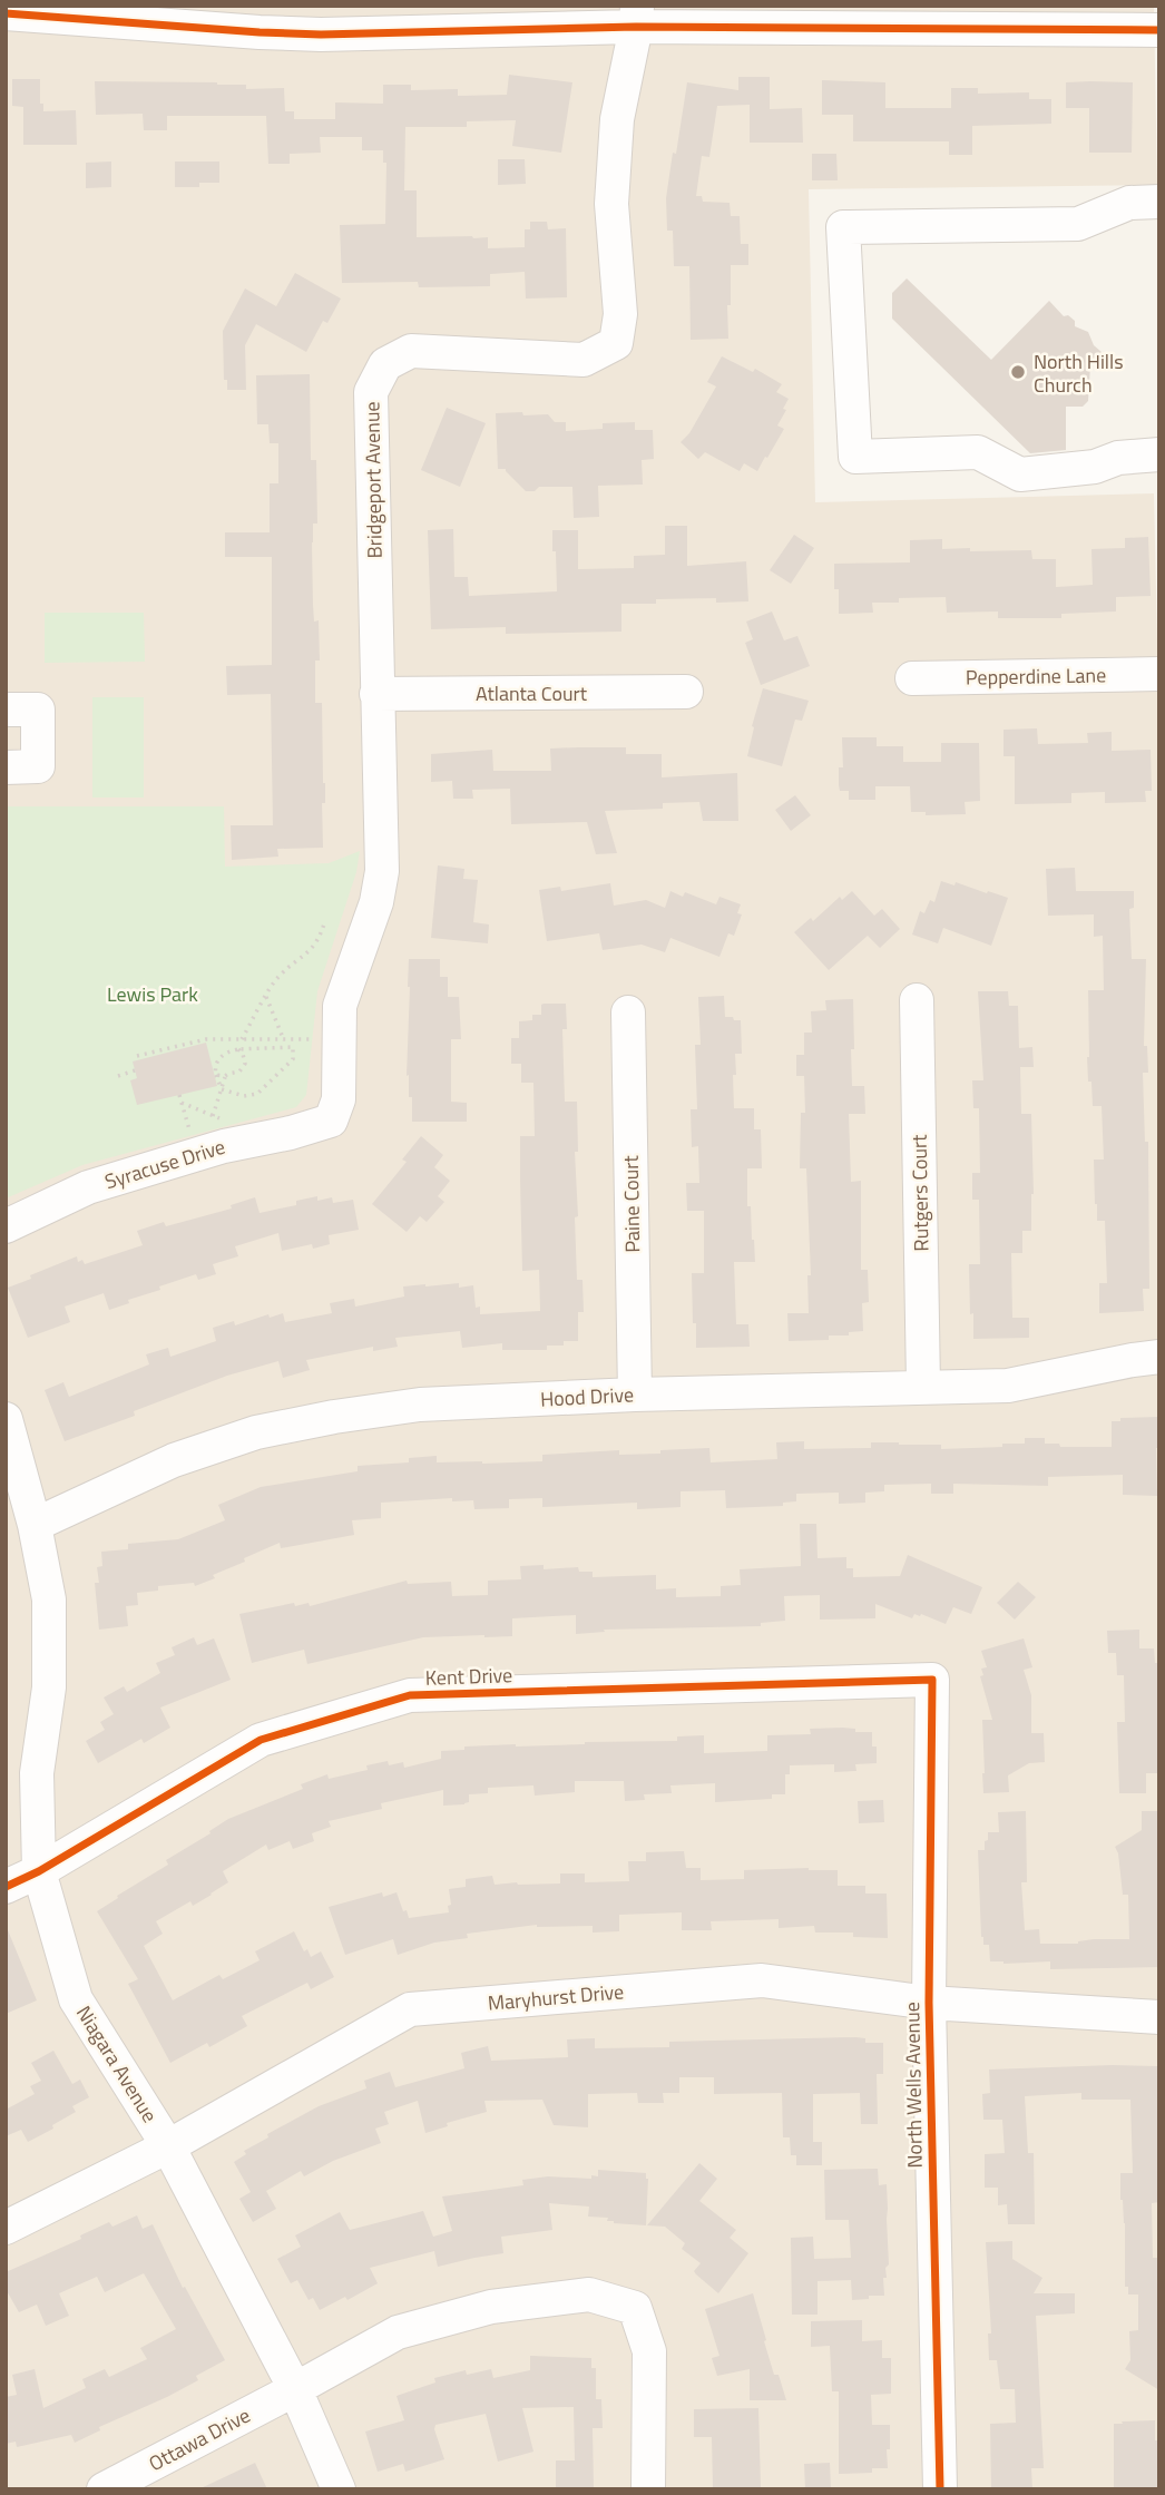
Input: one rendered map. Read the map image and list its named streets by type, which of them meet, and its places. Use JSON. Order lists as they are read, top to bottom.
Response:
{
  "streets": {
    "street": [
      "Bridgeport Avenue",
      "Pepperdine Lane",
      "Atlanta Court",
      "Syracuse Drive",
      "Rutgers Court",
      "Paine Court",
      "Hood Drive",
      "Kent Drive",
      "Maryhurst Drive",
      "Niagara Avenue",
      "North Wells Avenue",
      "Ottawa Drive"
    ]
  },
  "crossings": [
    ["Bridgeport Avenue", "Atlanta Court"],
    ["Bridgeport Avenue", "Syracuse Drive"],
    ["Rutgers Court", "Hood Drive"],
    ["Paine Court", "Hood Drive"],
    ["Hood Drive", "Niagara Avenue"],
    ["Kent Drive", "Niagara Avenue"],
    ["Kent Drive", "North Wells Avenue"],
    ["Maryhurst Drive", "Niagara Avenue"],
    ["Maryhurst Drive", "North Wells Avenue"],
    ["Niagara Avenue", "Ottawa Drive"]
  ],
  "parks": ["Lewis Park"],
  "places": ["North Hills Church"]
}
